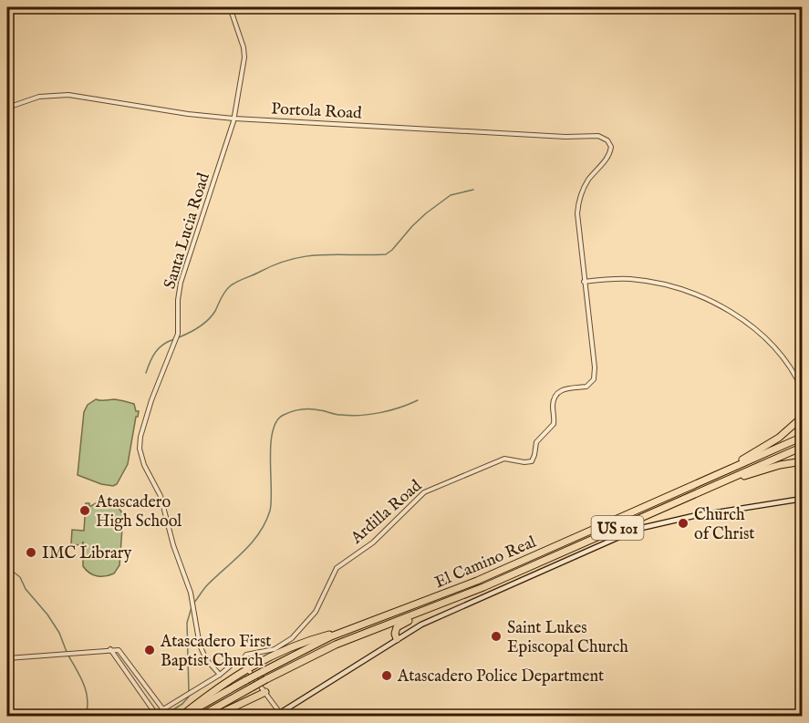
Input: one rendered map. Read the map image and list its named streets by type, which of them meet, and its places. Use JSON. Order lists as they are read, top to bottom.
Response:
{
  "streets": {
    "highway": ["US 101", "El Camino Real"],
    "street": ["Portola Road", "Santa Lucia Road", "Ardilla Road"]
  },
  "crossings": [
    ["Portola Road", "Santa Lucia Road"],
    ["Portola Road", "Ardilla Road"],
    ["Santa Lucia Road", "Ardilla Road"]
  ],
  "places": [
    "Atascadero High School",
    "Church of Christ",
    "IMC Library",
    "Saint Lukes Episcopal Church",
    "Atascadero First Baptist Church",
    "Atascadero Police Department"
  ]
}
